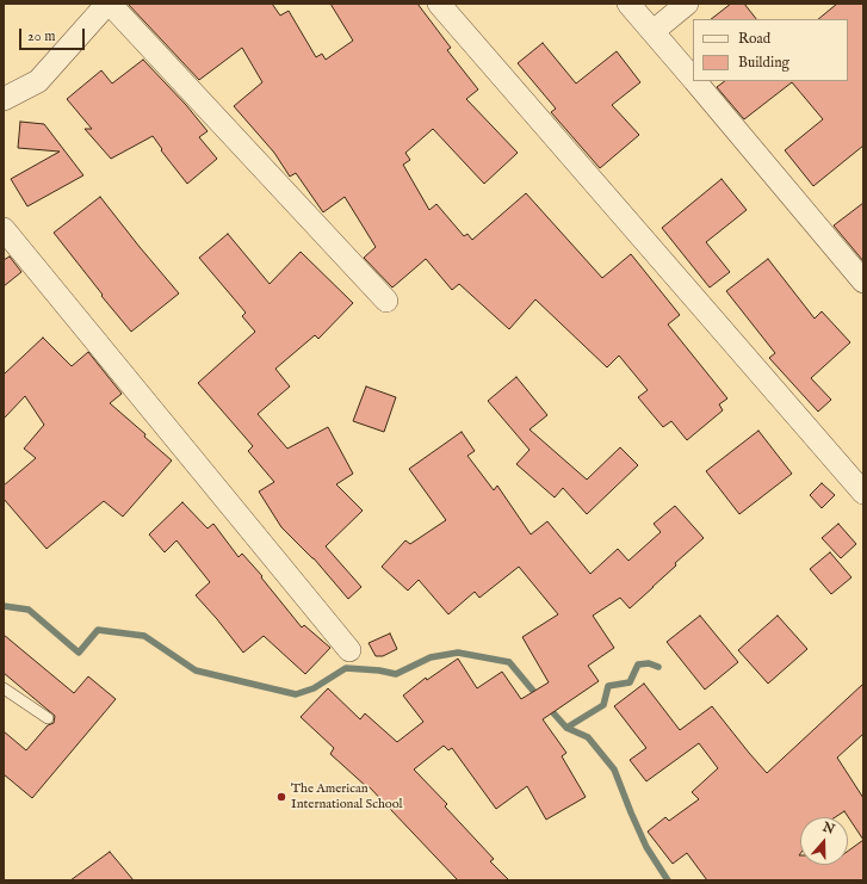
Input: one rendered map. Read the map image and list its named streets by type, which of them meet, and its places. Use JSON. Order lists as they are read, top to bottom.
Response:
{
  "places": ["The American International School"],
  "legend": ["Road", "Building"],
  "scale_bar": "20 m",
  "north": "top"
}
